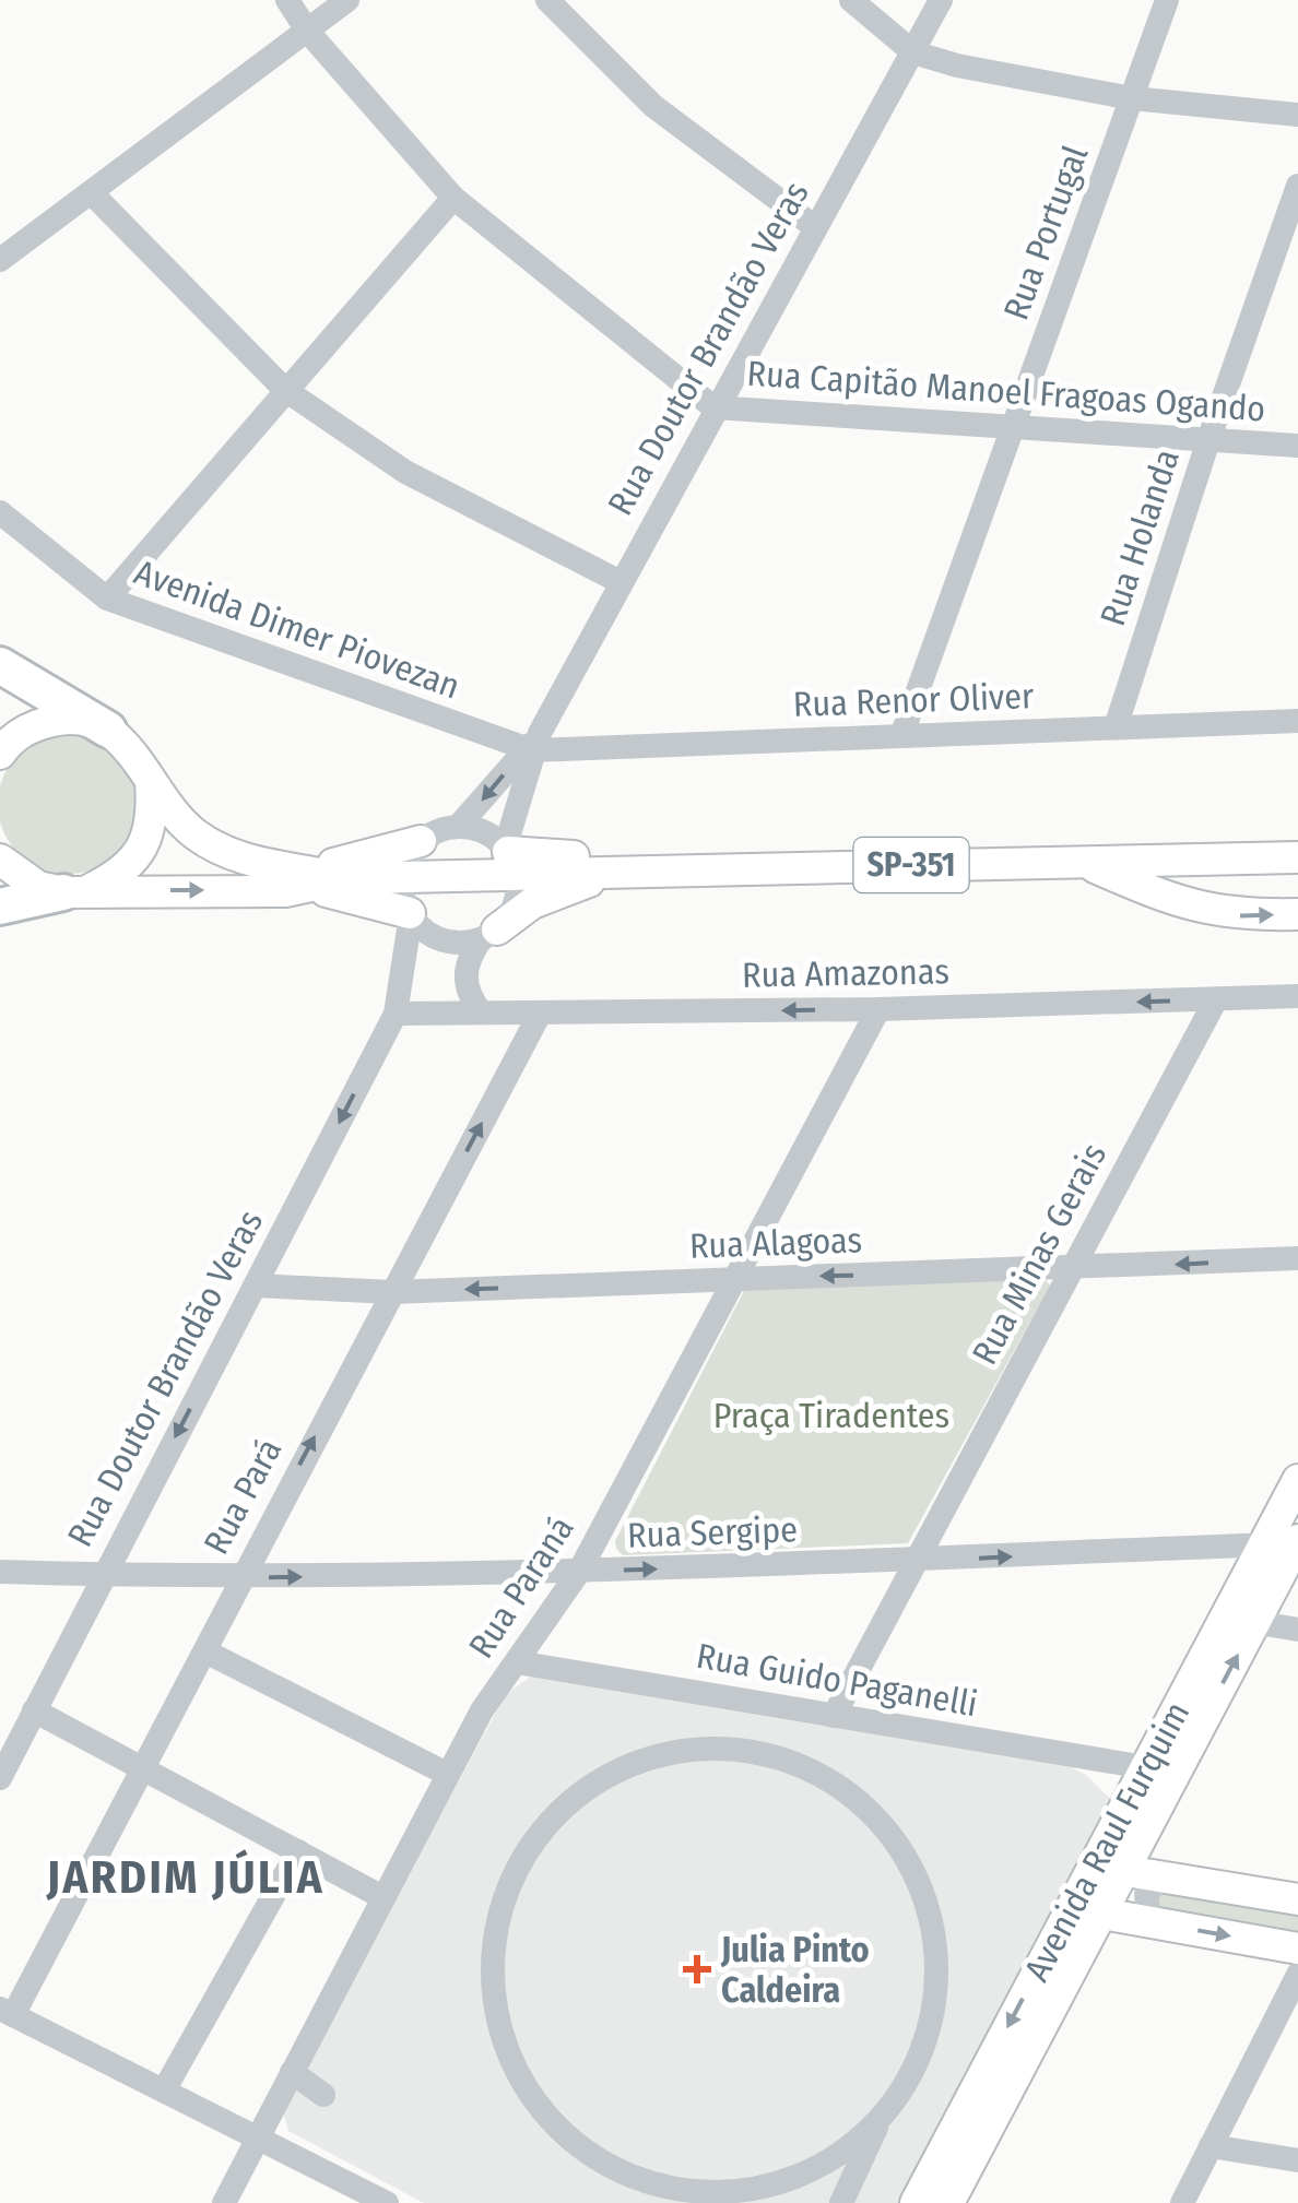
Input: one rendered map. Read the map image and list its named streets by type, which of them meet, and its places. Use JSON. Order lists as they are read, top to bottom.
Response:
{
  "streets": {
    "main road": ["SP-351", "Avenida Raul Furquim"],
    "street": [
      "Rua Portugal",
      "Rua Doutor Brandão Veras",
      "Rua Capitão Manoel Fragoas Ogando",
      "Rua Holanda",
      "Avenida Dimer Piovezan",
      "Rua Renor Oliver",
      "Rua Amazonas",
      "Rua Alagoas",
      "Rua Minas Gerais",
      "Rua Pará",
      "Rua Sergipe",
      "Rua Paraná",
      "Rua Guido Paganelli"
    ]
  },
  "crossings": [
    ["Rua Portugal", "Rua Capitão Manoel Fragoas Ogando"],
    ["Rua Portugal", "Rua Renor Oliver"],
    ["Rua Doutor Brandão Veras", "Rua Capitão Manoel Fragoas Ogando"],
    ["Rua Doutor Brandão Veras", "Avenida Dimer Piovezan"],
    ["Rua Doutor Brandão Veras", "Rua Renor Oliver"],
    ["Rua Doutor Brandão Veras", "Rua Amazonas"],
    ["Rua Doutor Brandão Veras", "Rua Alagoas"],
    ["Rua Doutor Brandão Veras", "Rua Sergipe"],
    ["Rua Capitão Manoel Fragoas Ogando", "Rua Holanda"],
    ["Rua Holanda", "Rua Renor Oliver"],
    ["Avenida Dimer Piovezan", "Rua Renor Oliver"],
    ["Rua Amazonas", "Rua Minas Gerais"],
    ["Rua Amazonas", "Rua Pará"],
    ["Rua Amazonas", "Rua Paraná"],
    ["Rua Alagoas", "Rua Minas Gerais"],
    ["Rua Alagoas", "Rua Pará"],
    ["Rua Alagoas", "Rua Paraná"],
    ["Rua Minas Gerais", "Rua Sergipe"],
    ["Rua Minas Gerais", "Rua Guido Paganelli"],
    ["Rua Pará", "Rua Sergipe"],
    ["Rua Sergipe", "Rua Paraná"],
    ["Rua Sergipe", "Avenida Raul Furquim"],
    ["Rua Paraná", "Rua Guido Paganelli"],
    ["Rua Guido Paganelli", "Avenida Raul Furquim"]
  ],
  "one_way": [
    "Rua Doutor Brandão Veras",
    "Rua Amazonas",
    "Rua Alagoas",
    "Rua Pará",
    "Rua Sergipe"
  ],
  "districts": ["JARDIM JÚLIA"],
  "parks": ["Praça Tiradentes"],
  "places": {
    "health": ["Julia Pinto Caldeira"]
  }
}
